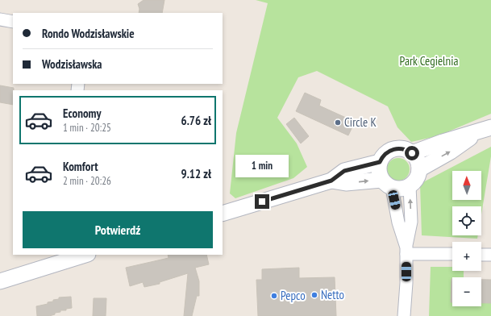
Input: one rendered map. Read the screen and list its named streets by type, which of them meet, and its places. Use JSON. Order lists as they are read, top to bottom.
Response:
{
  "parks": ["Park Cegielnia"],
  "places": ["Circle K", "Netto", "Pepco"],
  "north": "top",
  "page": {
    "banner": ["Rondo Wodzisławskie", "Wodzisławska"],
    "list": [
      {
        "name": "Economy",
        "note": "1 min · 20:25",
        "value": "6.76 zł"
      },
      {
        "name": "Komfort",
        "note": "2 min · 20:26",
        "value": "9.12 zł"
      }
    ],
    "bubble": "1 min",
    "map_buttons": ["+", "−"],
    "buttons": "Potwierdź"
  }
}
